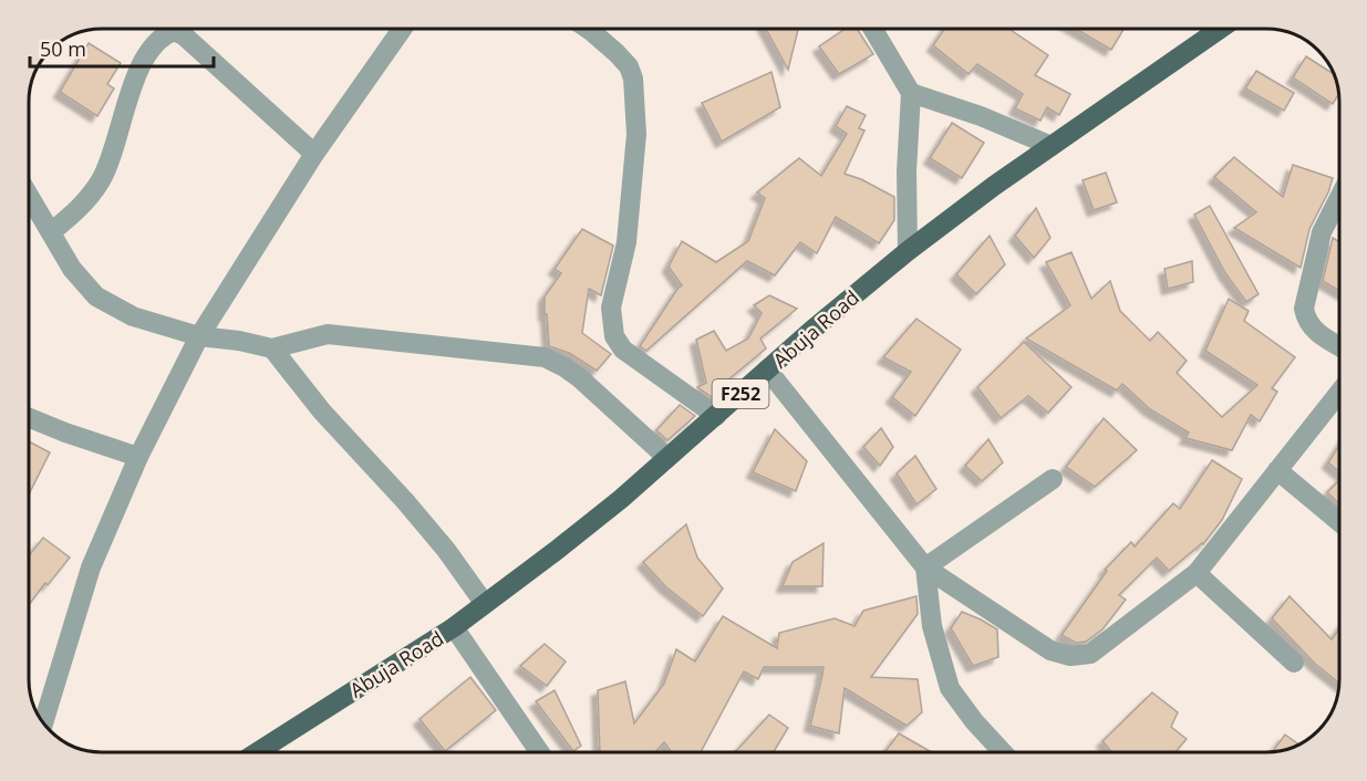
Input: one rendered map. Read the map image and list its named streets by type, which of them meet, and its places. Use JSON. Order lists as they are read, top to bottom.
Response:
{
  "streets": {
    "main road": ["Abuja Road", "F252"]
  },
  "scale_bar": "50 m"
}
